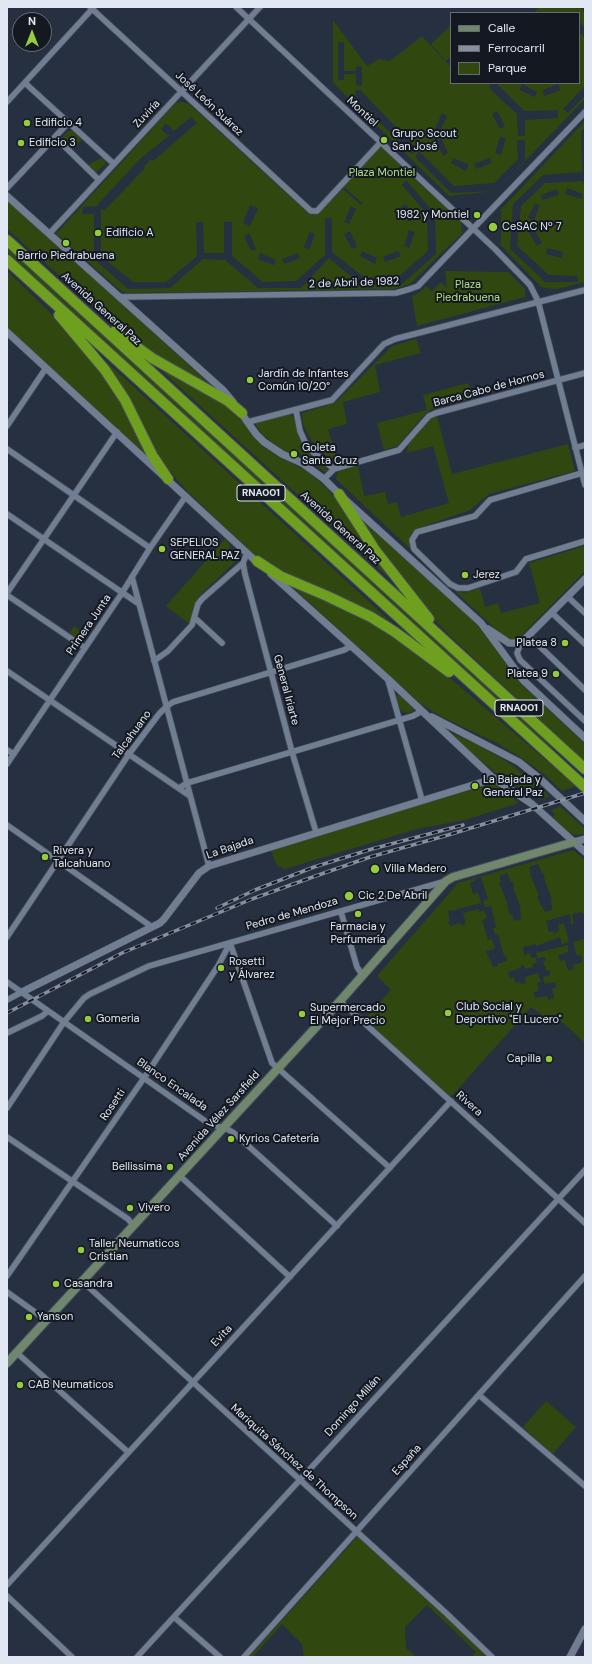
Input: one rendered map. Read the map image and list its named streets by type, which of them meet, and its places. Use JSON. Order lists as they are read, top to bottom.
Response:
{
  "streets": {
    "highway": ["Avenida General Paz", "RNA001"],
    "main road": ["Pedro de Mendoza", "Avenida Vélez Sarsfield"],
    "street": [
      "José León Suárez",
      "Montiel",
      "Zuviría",
      "2 de Abril de 1982",
      "Barca Cabo de Hornos",
      "Primera Junta",
      "General Iriarte",
      "Talcahuano",
      "La Bajada",
      "Blanco Encalada",
      "Rivera",
      "Rosetti",
      "Evita",
      "Domingo Millán",
      "España",
      "Mariquita Sánchez de Thompson"
    ]
  },
  "crossings": [
    ["José León Suárez", "Montiel"],
    ["José León Suárez", "Zuviría"],
    ["Montiel", "Zuviría"],
    ["Montiel", "2 de Abril de 1982"],
    ["Montiel", "Barca Cabo de Hornos"],
    ["Zuviría", "Avenida General Paz"],
    ["2 de Abril de 1982", "Avenida General Paz"],
    ["Avenida General Paz", "Barca Cabo de Hornos"],
    ["General Iriarte", "Talcahuano"],
    ["General Iriarte", "La Bajada"],
    ["La Bajada", "Blanco Encalada"],
    ["Pedro de Mendoza", "Blanco Encalada"],
    ["Pedro de Mendoza", "Rosetti"],
    ["Pedro de Mendoza", "Avenida Vélez Sarsfield"],
    ["Blanco Encalada", "Rosetti"],
    ["Blanco Encalada", "Avenida Vélez Sarsfield"],
    ["Blanco Encalada", "Evita"],
    ["Rivera", "Avenida Vélez Sarsfield"],
    ["Rivera", "Evita"],
    ["Rivera", "Domingo Millán"],
    ["Avenida Vélez Sarsfield", "Mariquita Sánchez de Thompson"],
    ["Evita", "Mariquita Sánchez de Thompson"],
    ["Domingo Millán", "Mariquita Sánchez de Thompson"],
    ["España", "Mariquita Sánchez de Thompson"]
  ],
  "parks": ["Plaza Montiel", "Plaza Piedrabuena"],
  "places": [
    "Edificio 4",
    "Grupo Scout San José",
    "Edificio 3",
    "1982 y Montiel",
    "CeSAC Nº 7",
    "Edificio A",
    "Barrio Piedrabuena",
    "Jardín de Infantes Común 10/20°",
    "Goleta Santa Cruz",
    "SEPELIOS GENERAL PAZ",
    "Jerez",
    "Platea 8",
    "Platea 9",
    "La Bajada y General Paz",
    "Rivera y Talcahuano",
    "Villa Madero",
    "Cic 2 De Abril",
    "Farmacia y Perfumería",
    "Rosetti y Álvarez",
    "Club Social y Deportivo \"El Lucero\"",
    "Supermercado El Mejor Precio",
    "Gomeria",
    "Capilla",
    "Kyrios Cafetería",
    "Bellissima",
    "Vivero",
    "Taller Neumaticos Cristian",
    "Casandra",
    "Yanson",
    "CAB Neumaticos"
  ],
  "legend": ["Calle", "Ferrocarril", "Parque"],
  "north": "top"
}
